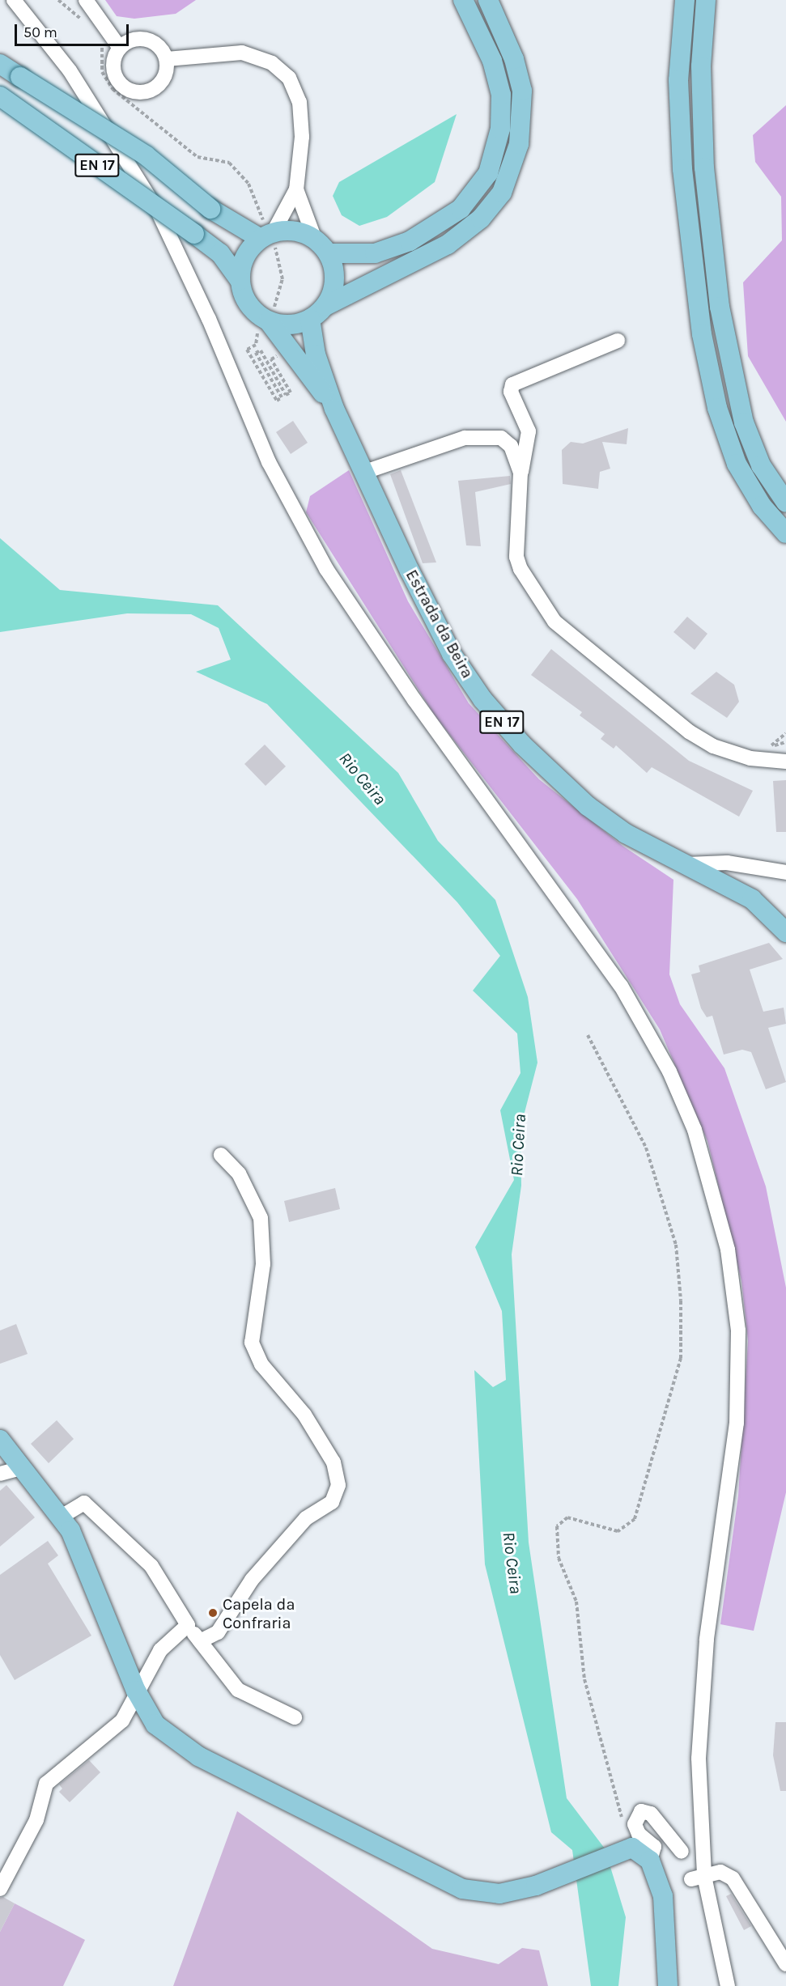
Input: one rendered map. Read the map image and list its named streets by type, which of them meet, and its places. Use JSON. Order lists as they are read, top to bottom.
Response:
{
  "streets": {
    "main road": ["EN 17", "Estrada da Beira"]
  },
  "crossings": [
    ["EN 17", "Estrada da Beira"]
  ],
  "water": ["Rio Ceira"],
  "places": ["Capela da Confraria"],
  "scale_bar": "50 m"
}
